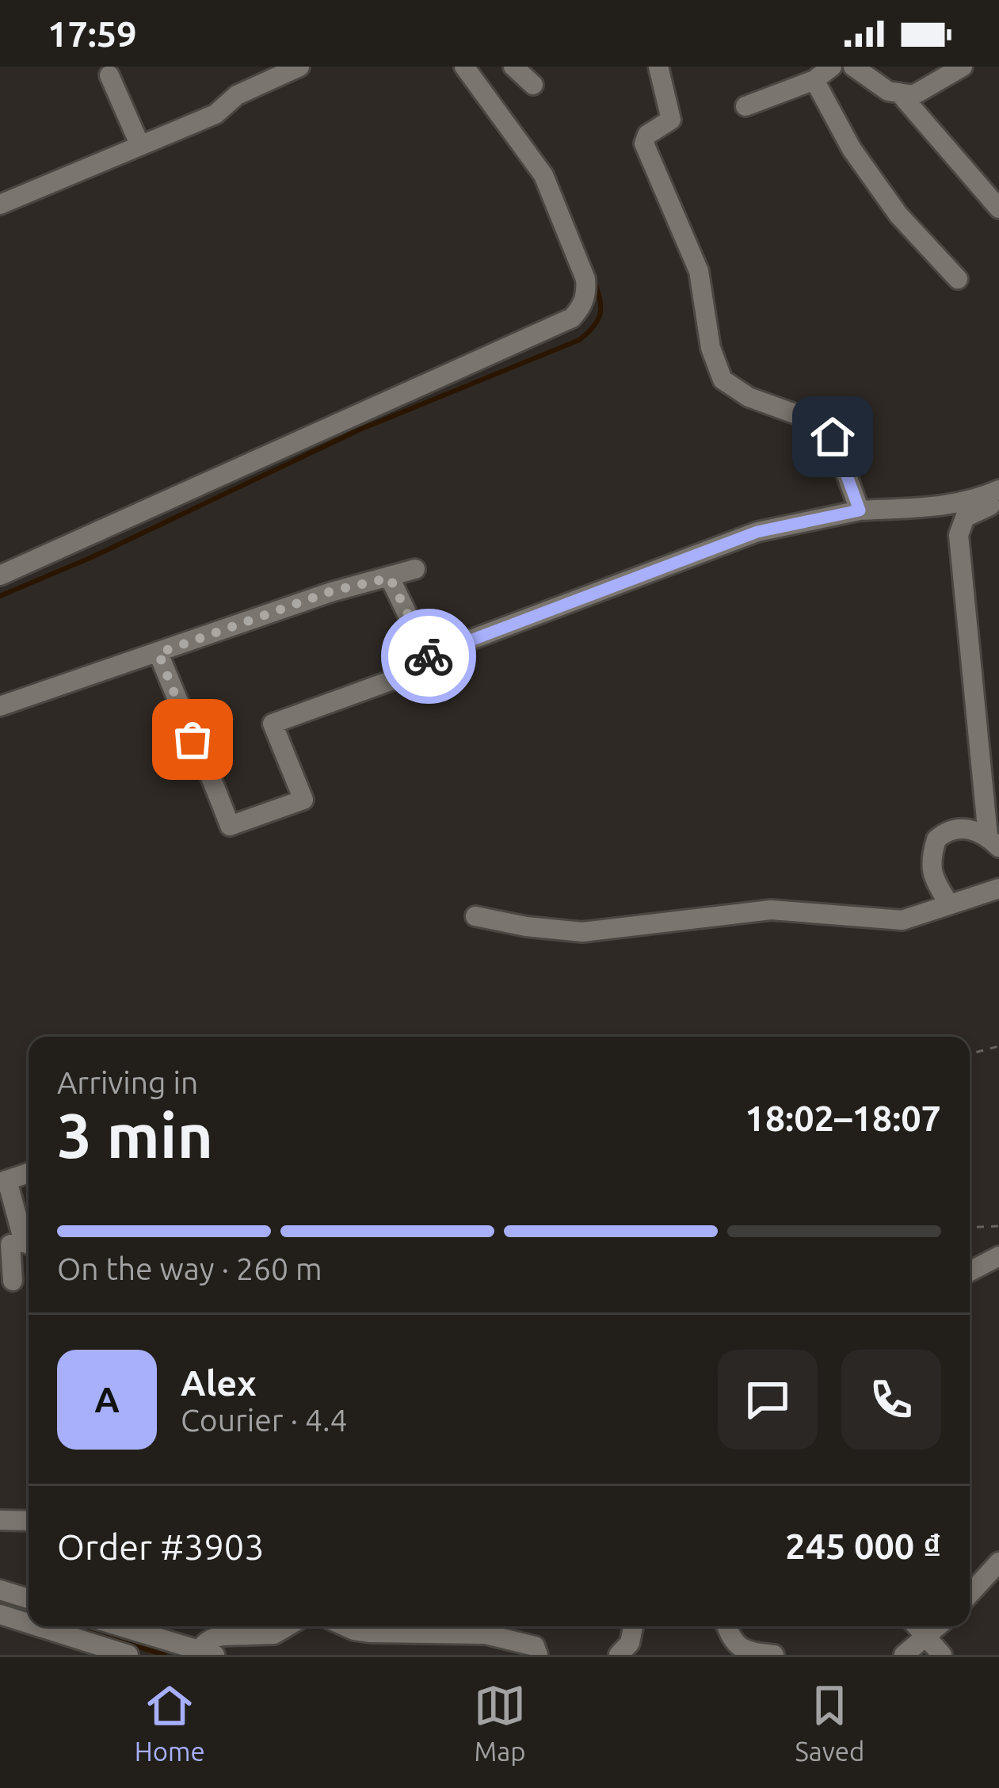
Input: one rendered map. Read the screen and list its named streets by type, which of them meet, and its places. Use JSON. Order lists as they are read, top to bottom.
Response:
{
  "page": {
    "status": "17:59",
    "heading": ["3 min", "Arriving in", "18:02–18:07"],
    "panel": [
      "Alex",
      "Courier · 4.4",
      "Order #3903",
      "245 000 ₫"
    ],
    "bar": "On the way · 260 m",
    "round": "A",
    "tabs": ["Home", "Map", "Saved"]
  }
}
